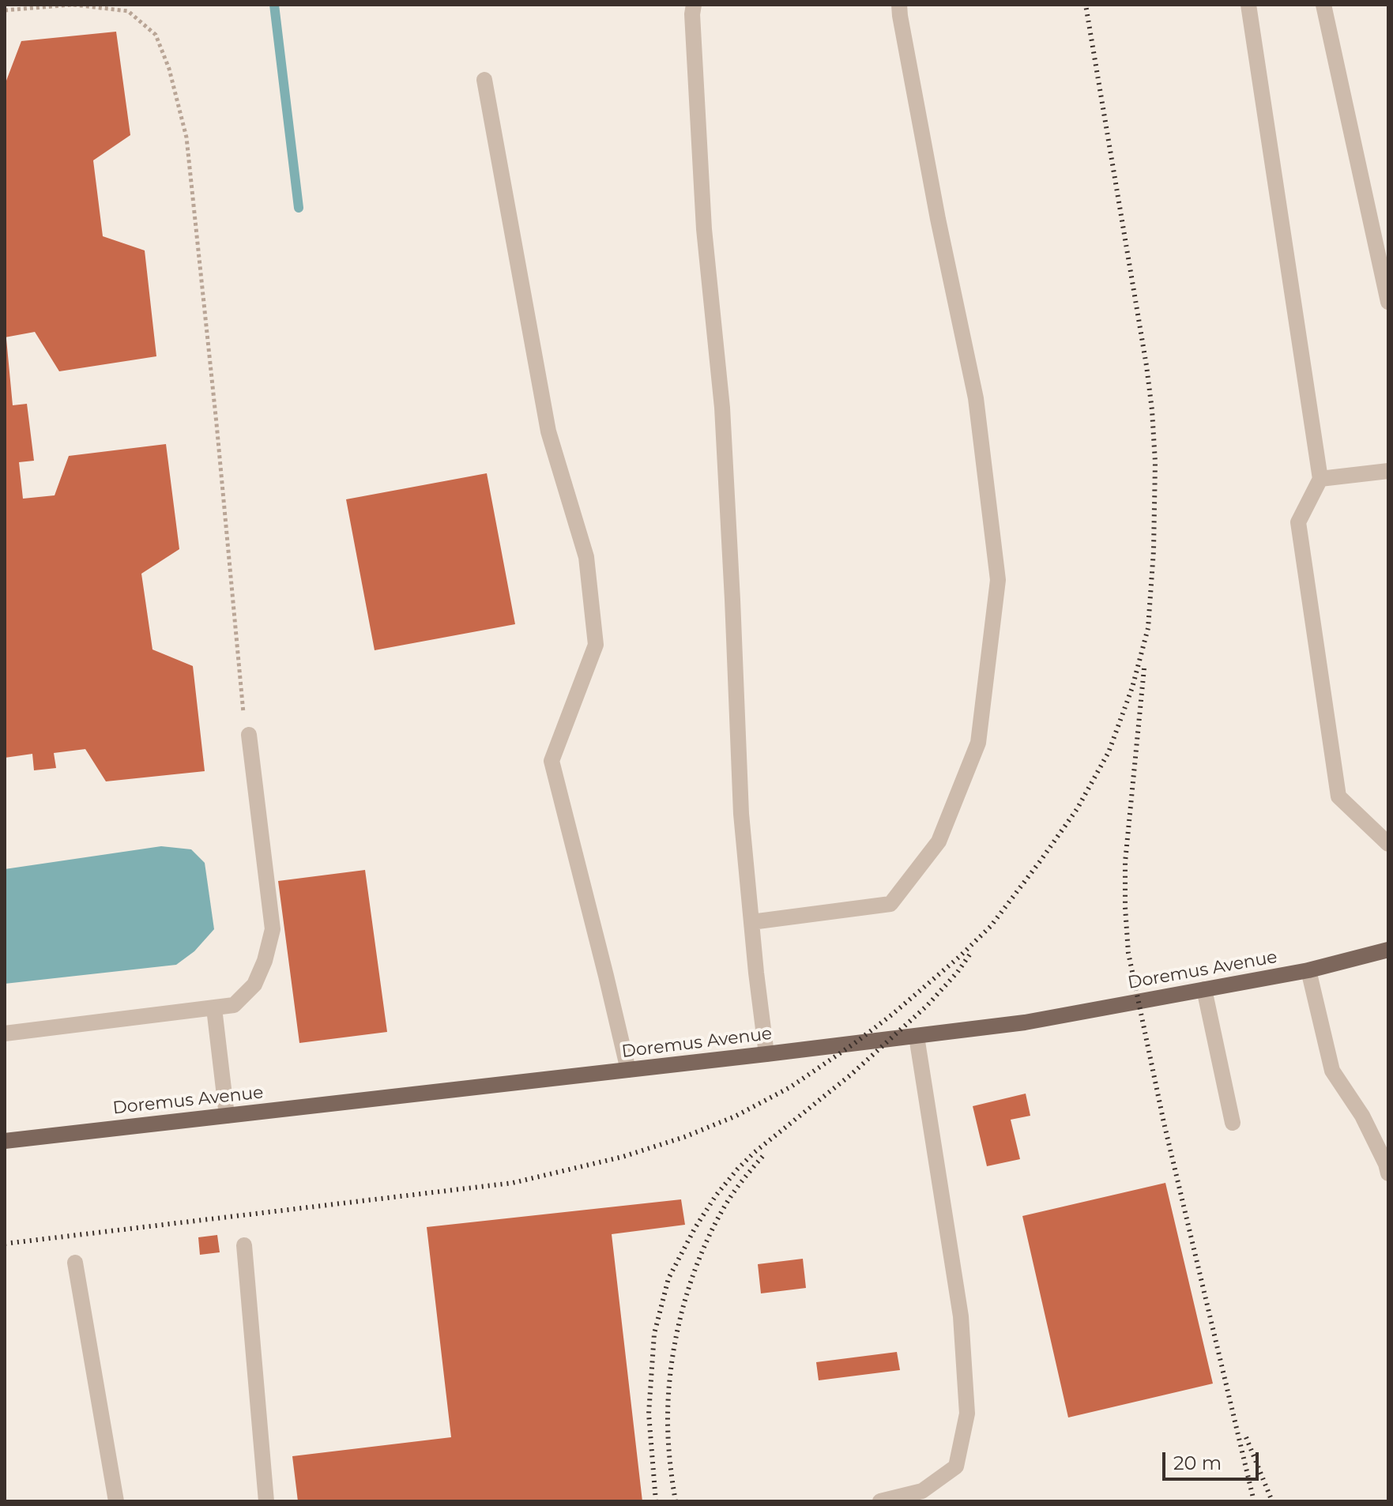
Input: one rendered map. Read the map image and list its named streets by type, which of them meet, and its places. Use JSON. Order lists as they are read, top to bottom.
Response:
{
  "streets": {
    "main road": ["Doremus Avenue"]
  },
  "scale_bar": "20 m"
}
